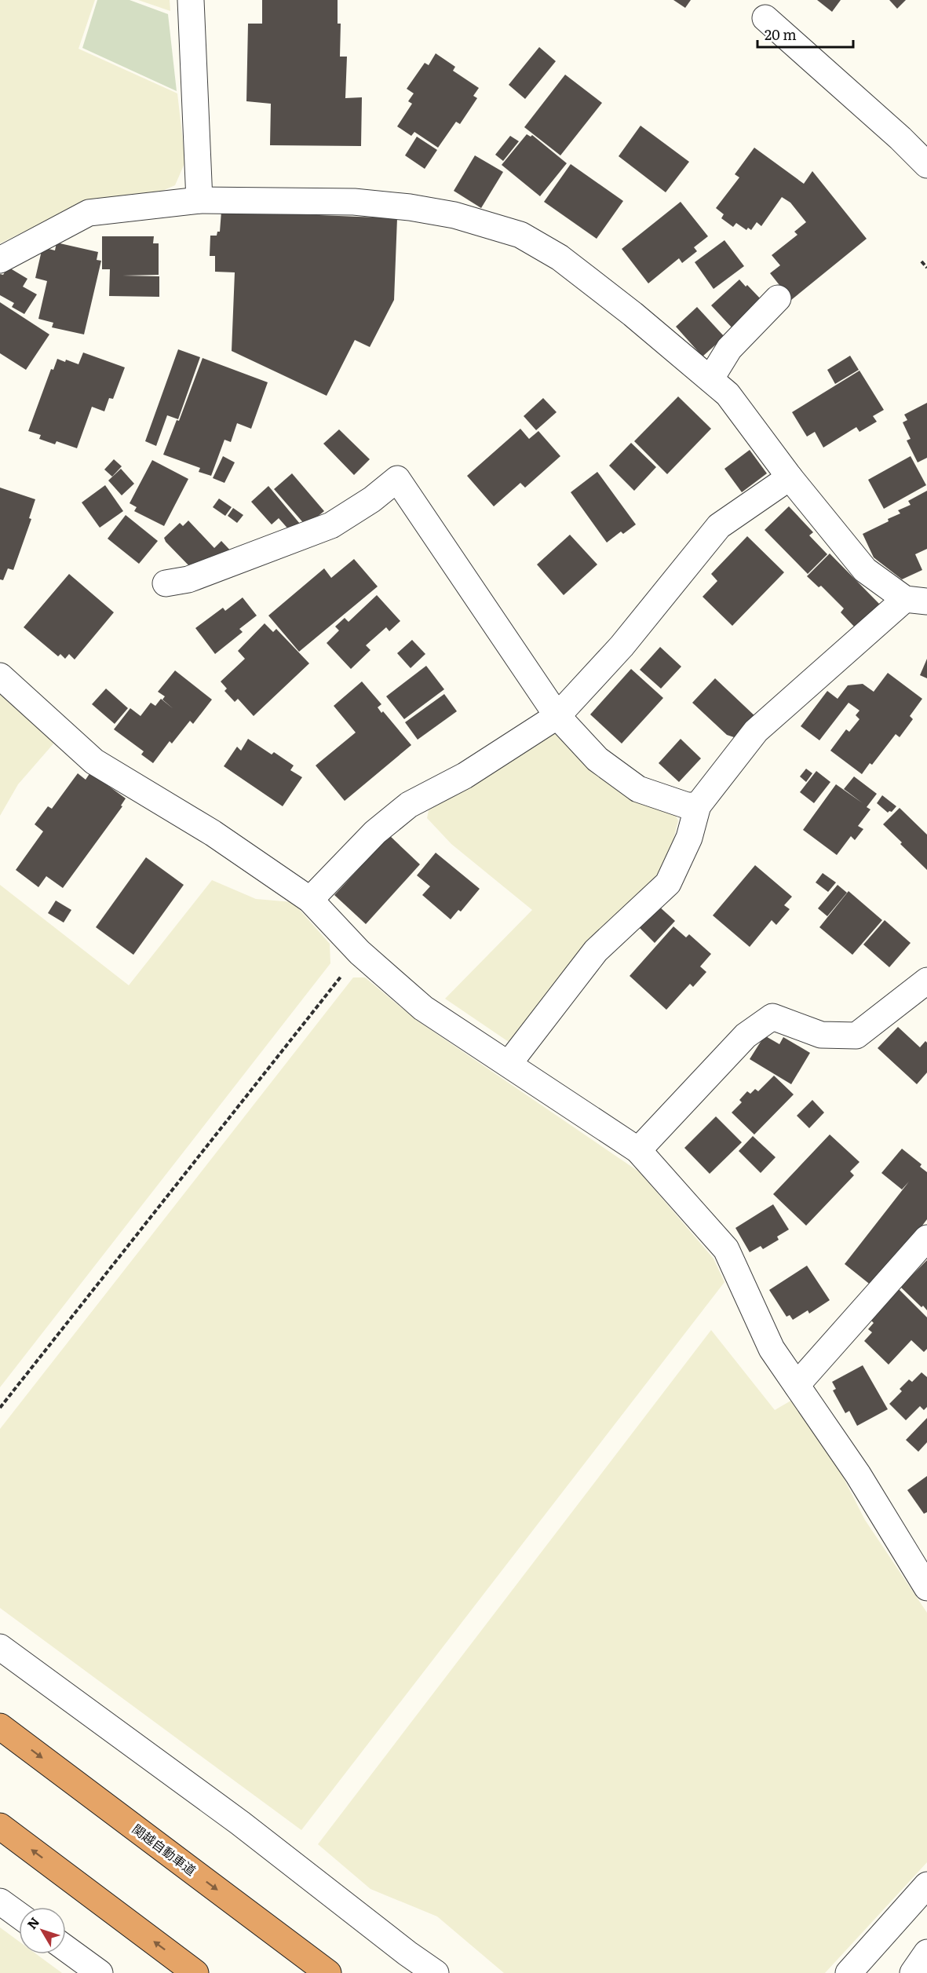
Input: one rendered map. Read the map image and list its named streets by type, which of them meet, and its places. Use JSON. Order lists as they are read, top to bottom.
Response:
{
  "streets": {
    "highway": ["関越自動車道"]
  },
  "scale_bar": "20 m",
  "north": "top left"
}
